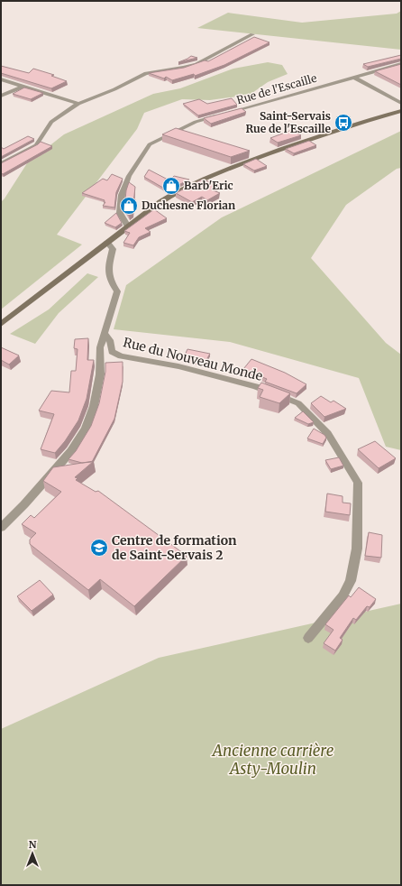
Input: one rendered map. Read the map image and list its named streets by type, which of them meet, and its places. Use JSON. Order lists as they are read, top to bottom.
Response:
{
  "streets": {
    "street": ["Rue de l'Escaille", "Rue du Nouveau Monde"]
  },
  "parks": ["Ancienne carrière Asty-Moulin"],
  "places": {
    "bus stop": ["Saint-Servais Rue de l'Escaille"],
    "shop": ["Barb'Eric", "Duchesne Florian"],
    "school or university": ["Centre de formation de Saint-Servais 2"]
  },
  "north": "top"
}
